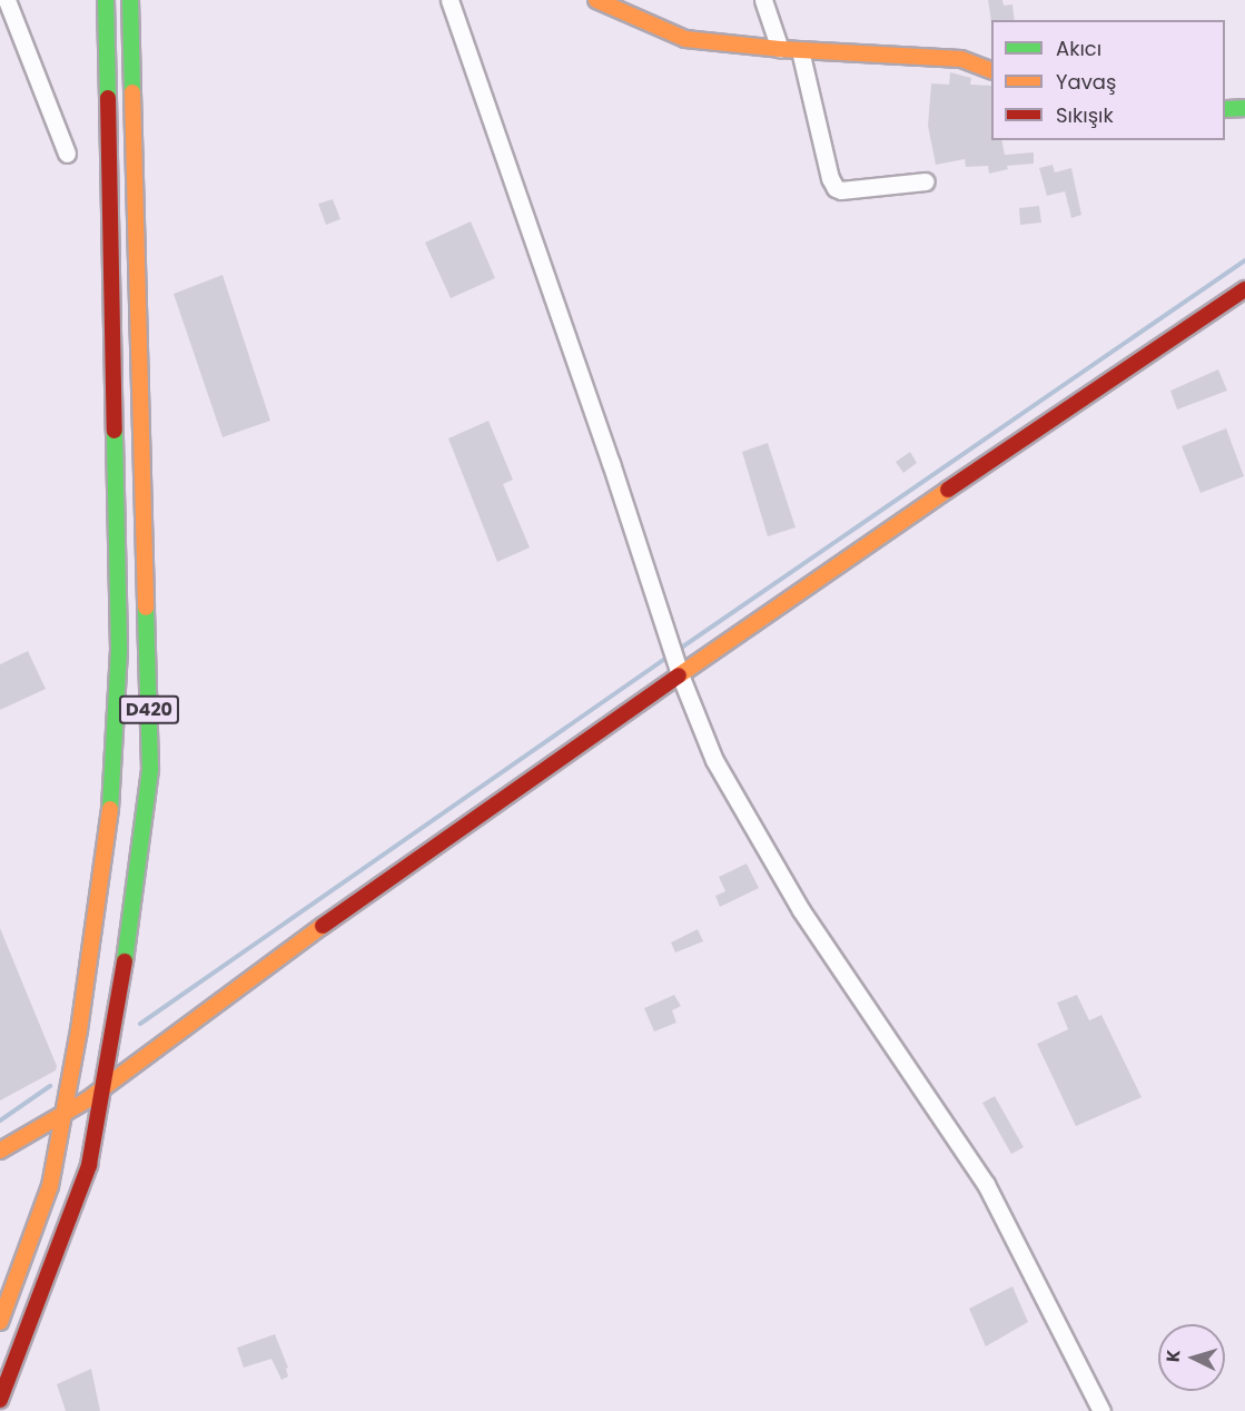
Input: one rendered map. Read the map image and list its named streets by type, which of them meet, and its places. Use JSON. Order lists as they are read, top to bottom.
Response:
{
  "streets": {
    "main road": ["D420"]
  },
  "legend": ["Akıcı", "Yavaş", "Sıkışık"],
  "north": "left"
}
